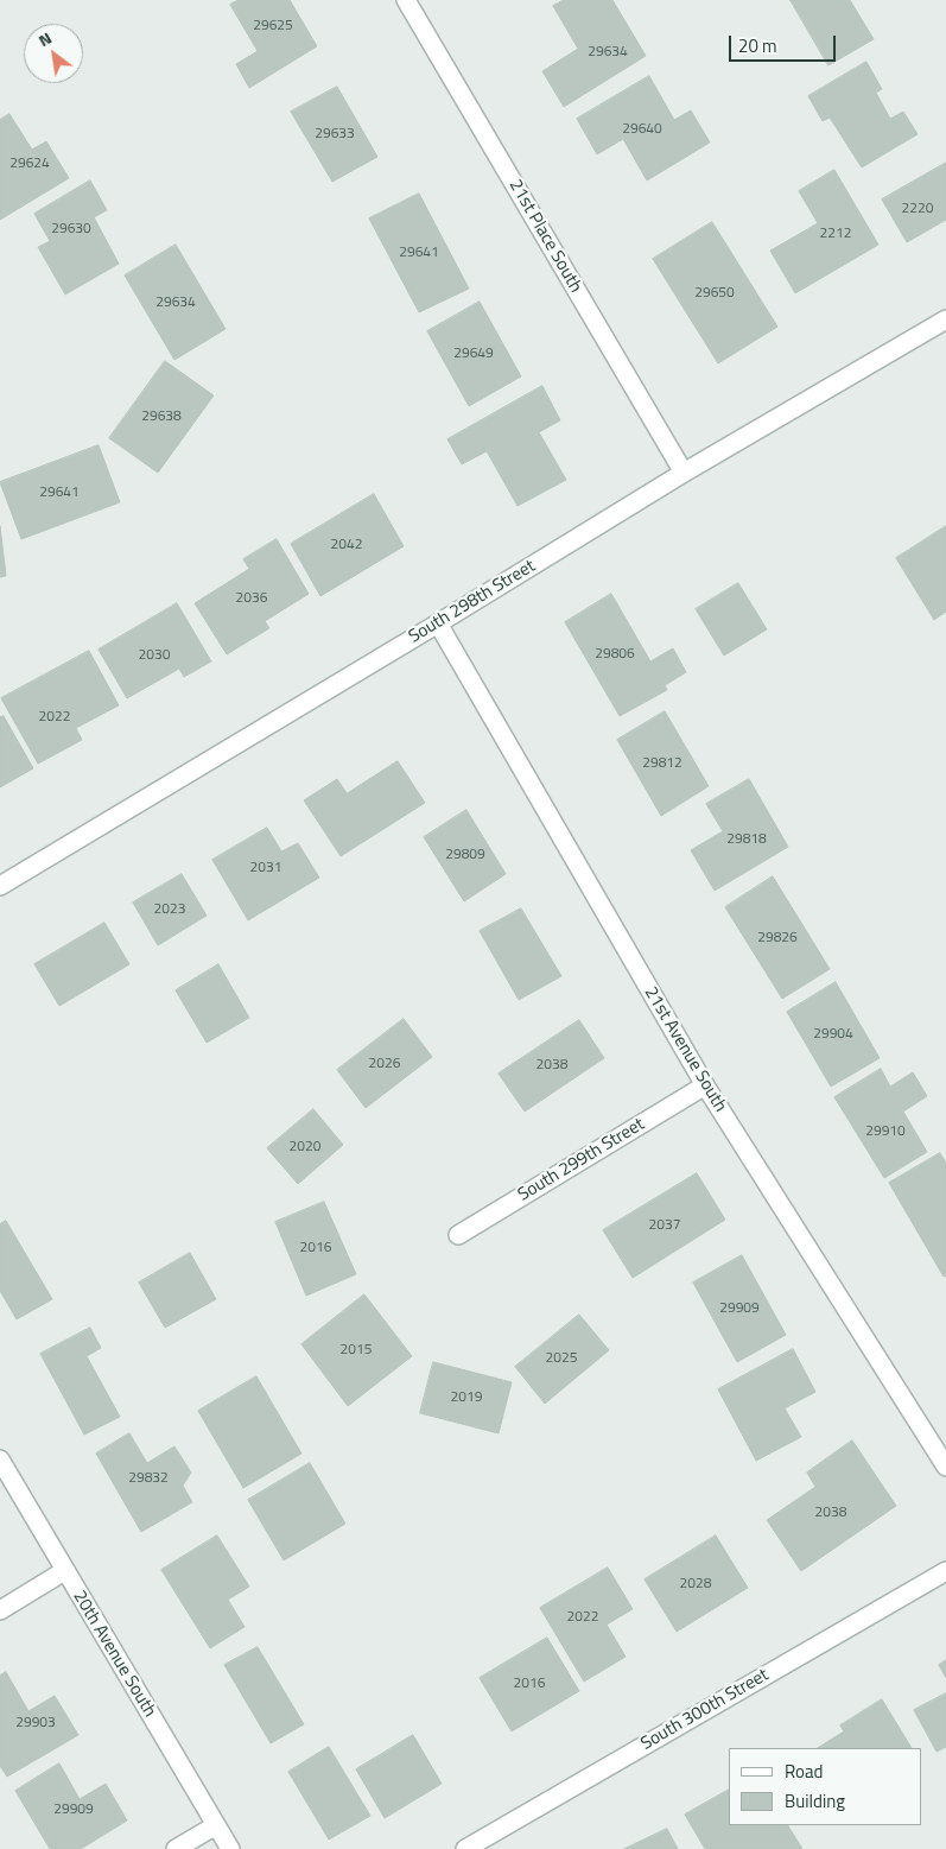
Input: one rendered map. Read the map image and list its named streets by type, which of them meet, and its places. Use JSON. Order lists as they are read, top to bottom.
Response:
{
  "streets": {
    "street": [
      "21st Place South",
      "South 298th Street",
      "21st Avenue South",
      "South 299th Street",
      "20th Avenue South",
      "South 300th Street"
    ]
  },
  "crossings": [
    ["21st Place South", "South 298th Street"],
    ["South 298th Street", "21st Avenue South"],
    ["21st Avenue South", "South 299th Street"]
  ],
  "house_numbers": [
    "29625",
    "29634",
    "29640",
    "29633",
    "29624",
    "2220",
    "29630",
    "2212",
    "29641",
    "29650",
    "29634",
    "29649",
    "29638",
    "29641",
    "2042",
    "2036",
    "29806",
    "2030",
    "2022",
    "29812",
    "29818",
    "29809",
    "2031",
    "2023",
    "29826",
    "29904",
    "2026",
    "2038",
    "29910",
    "2020",
    "2037",
    "2016",
    "29909",
    "2015",
    "2025",
    "2019",
    "29832",
    "2038",
    "2028",
    "2022",
    "2016",
    "29903",
    "29909"
  ],
  "legend": ["Road", "Building"],
  "scale_bar": "20 m",
  "north": "top left"
}
